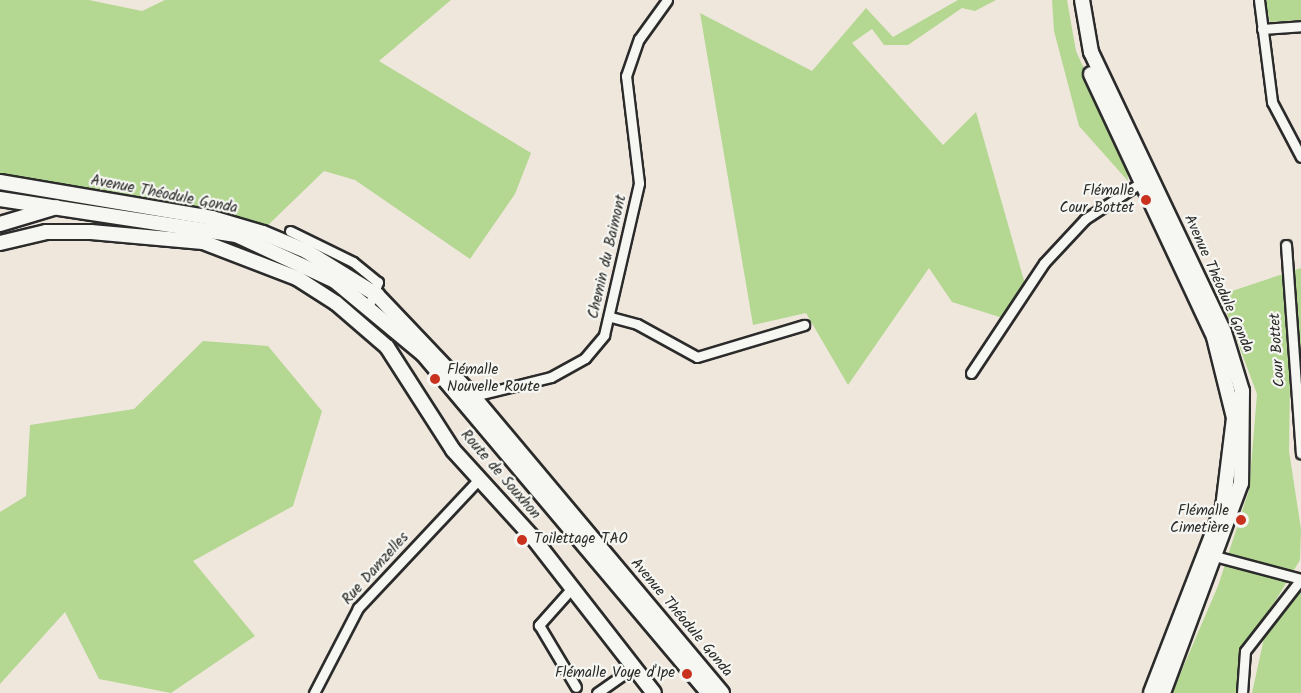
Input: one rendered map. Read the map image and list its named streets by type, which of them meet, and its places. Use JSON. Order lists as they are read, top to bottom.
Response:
{
  "streets": {
    "main road": ["Avenue Théodule Gonda", "Route de Souxhon"],
    "street": ["Chemin du Baimont", "Cour Bottet", "Rue Damzelles"]
  },
  "crossings": [
    ["Avenue Théodule Gonda", "Chemin du Baimont"],
    ["Route de Souxhon", "Rue Damzelles"]
  ],
  "places": [
    "Flémalle Cour Bottet",
    "Flémalle Nouvelle Route",
    "Flémalle Cimetière",
    "Toilettage TAO",
    "Flémalle Voye d'Ipe"
  ]
}
